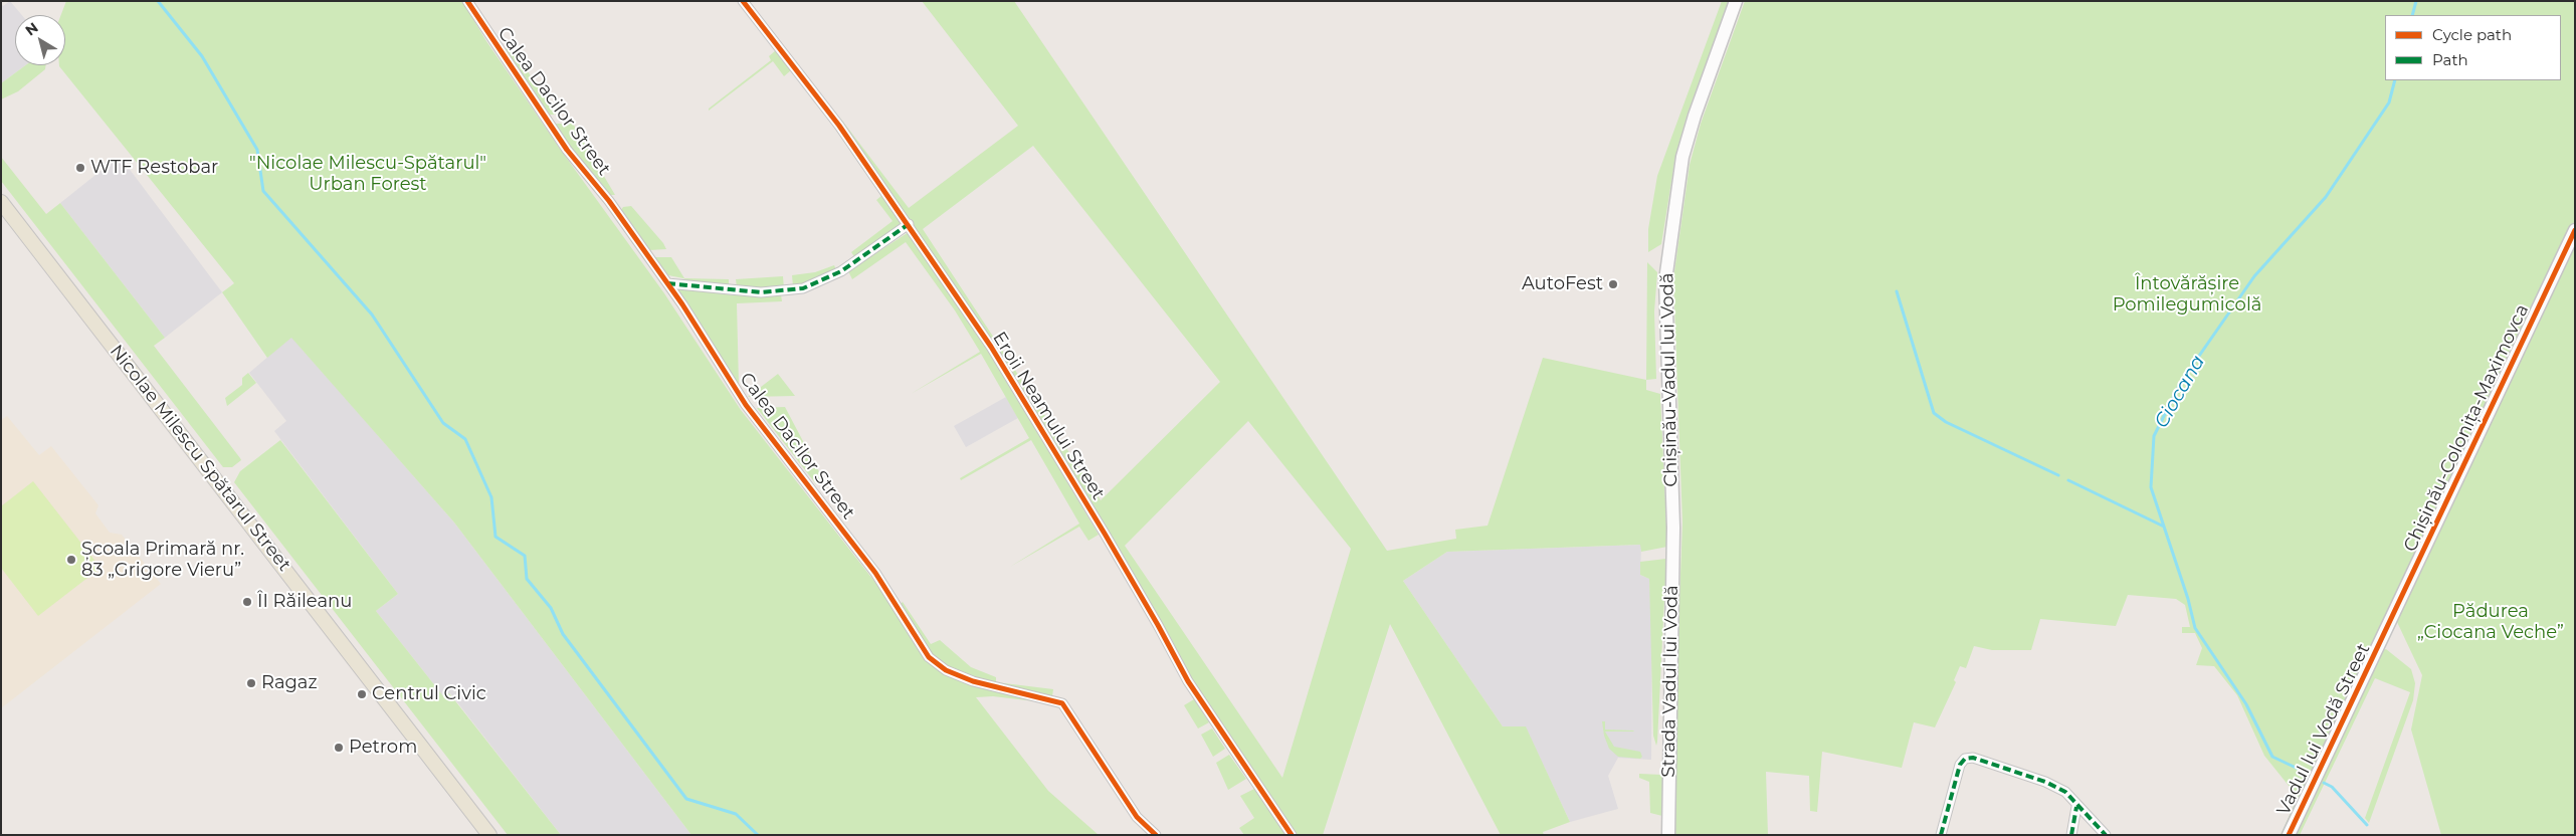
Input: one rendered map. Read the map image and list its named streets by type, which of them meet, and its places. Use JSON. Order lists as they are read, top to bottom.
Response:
{
  "streets": {
    "main road": [
      "Chișinău-Vadul lui Vodă",
      "Chișinău-Colonița-Maximovca",
      "Nicolae Milescu Spătarul Street",
      "Strada Vadul lui Vodă",
      "Vadul lui Vodă Street"
    ],
    "street": ["Calea Dacilor Street", "Eroii Neamului Street"]
  },
  "crossings": [
    ["Chișinău-Vadul lui Vodă", "Strada Vadul lui Vodă"],
    ["Chișinău-Colonița-Maximovca", "Vadul lui Vodă Street"]
  ],
  "water": ["Ciocana"],
  "parks": ["\"Nicolae Milescu-Spătarul\" Urban Forest", "Întovărășire Pomilegumicolă", "Pădurea „Ciocana Veche”"],
  "places": [
    "WTF Restobar",
    "AutoFest",
    "Școala Primară nr. 83 „Grigore Vieru”",
    "ÎI Răileanu",
    "Ragaz",
    "Centrul Civic",
    "Petrom"
  ],
  "legend": ["Cycle path", "Path"],
  "north": "top left"
}
